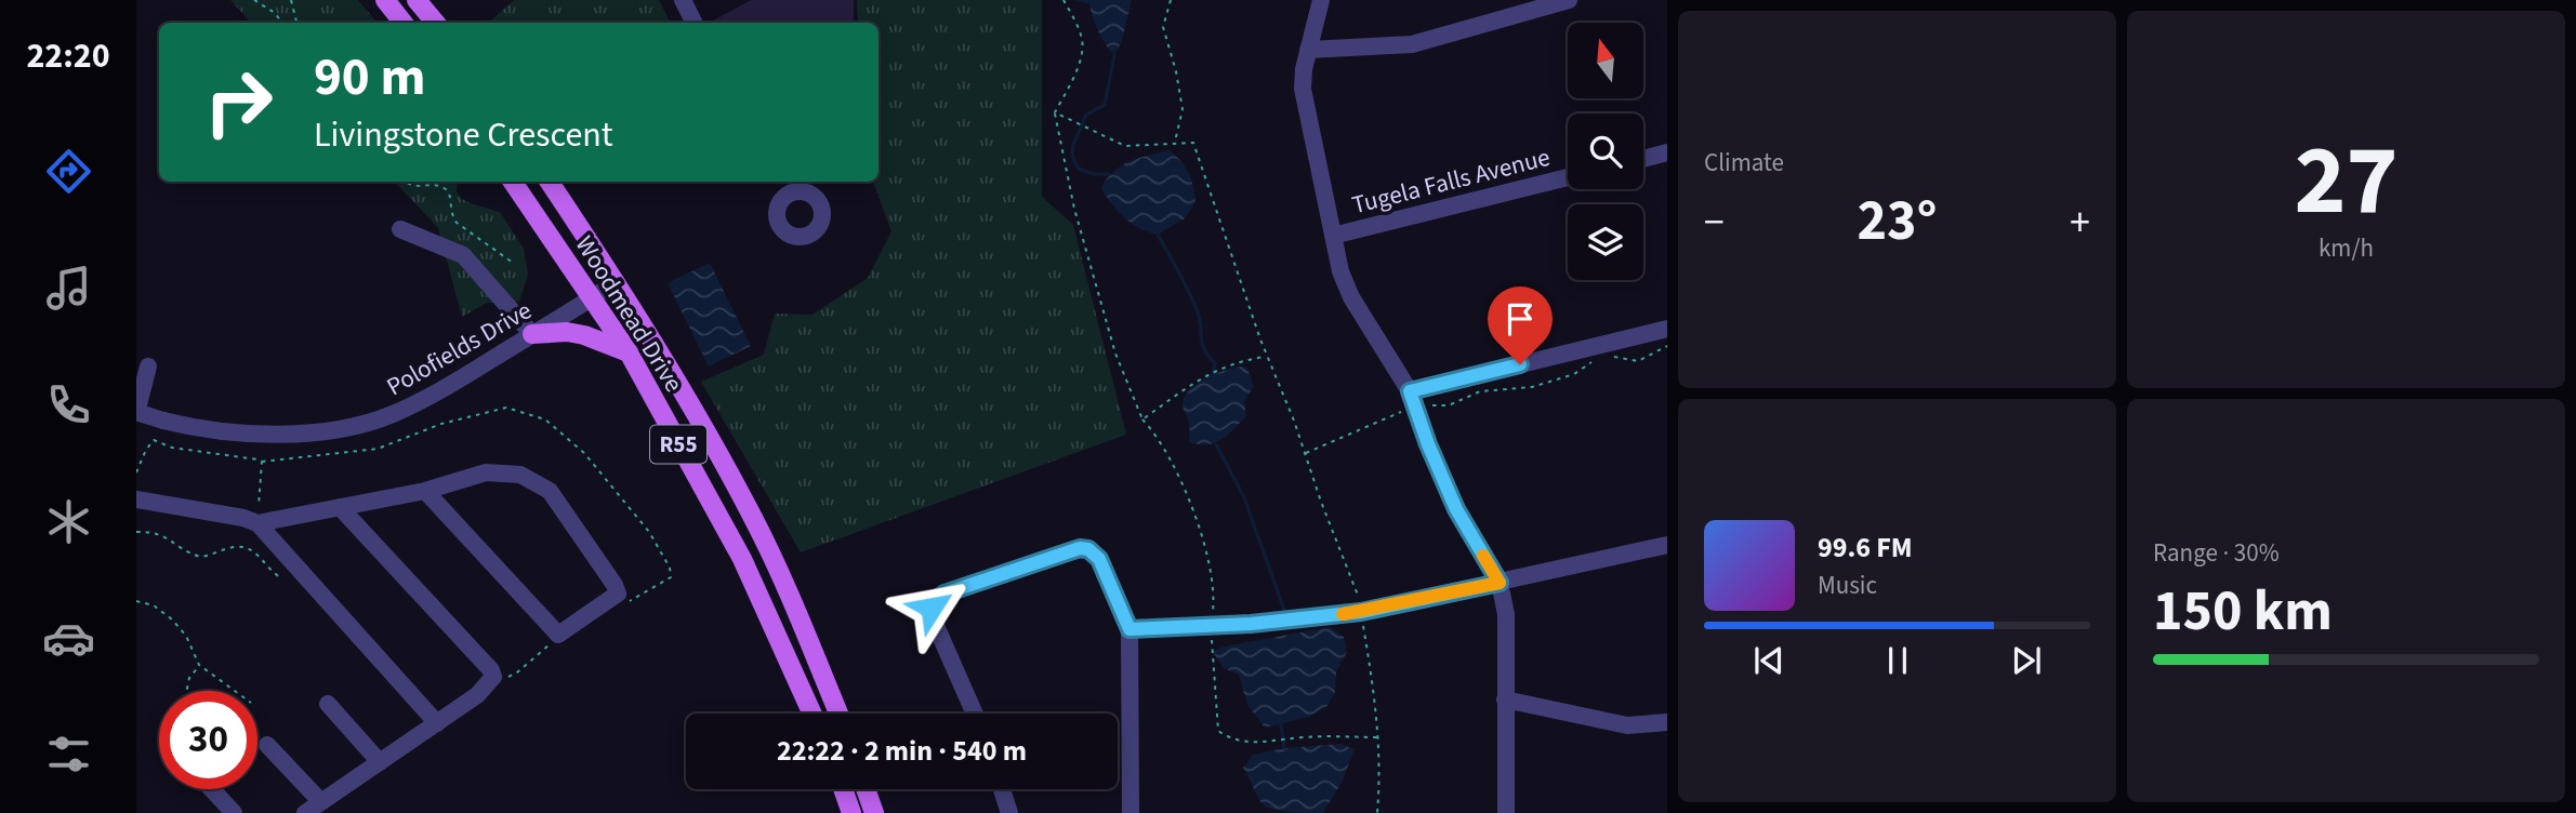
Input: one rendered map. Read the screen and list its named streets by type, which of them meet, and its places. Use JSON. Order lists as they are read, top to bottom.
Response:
{
  "streets": {
    "main road": ["Woodmead Drive", "R55"],
    "street": ["Tugela Falls Avenue", "Polofields Drive"]
  },
  "crossings": [
    ["Woodmead Drive", "Polofields Drive"]
  ],
  "north": "top",
  "page": {
    "tabs": "22:20",
    "tile": [
      "Climate",
      ["27", "km/h"],
      ["Range · 30%", "150 km"]
    ],
    "turn": ["90 m", "Livingstone Crescent"],
    "heat": ["−", "23°", "+"],
    "song": ["99.6 FM", "Music"],
    "limit": "30",
    "trip": "22:22 · 2 min · 540 m"
  }
}
